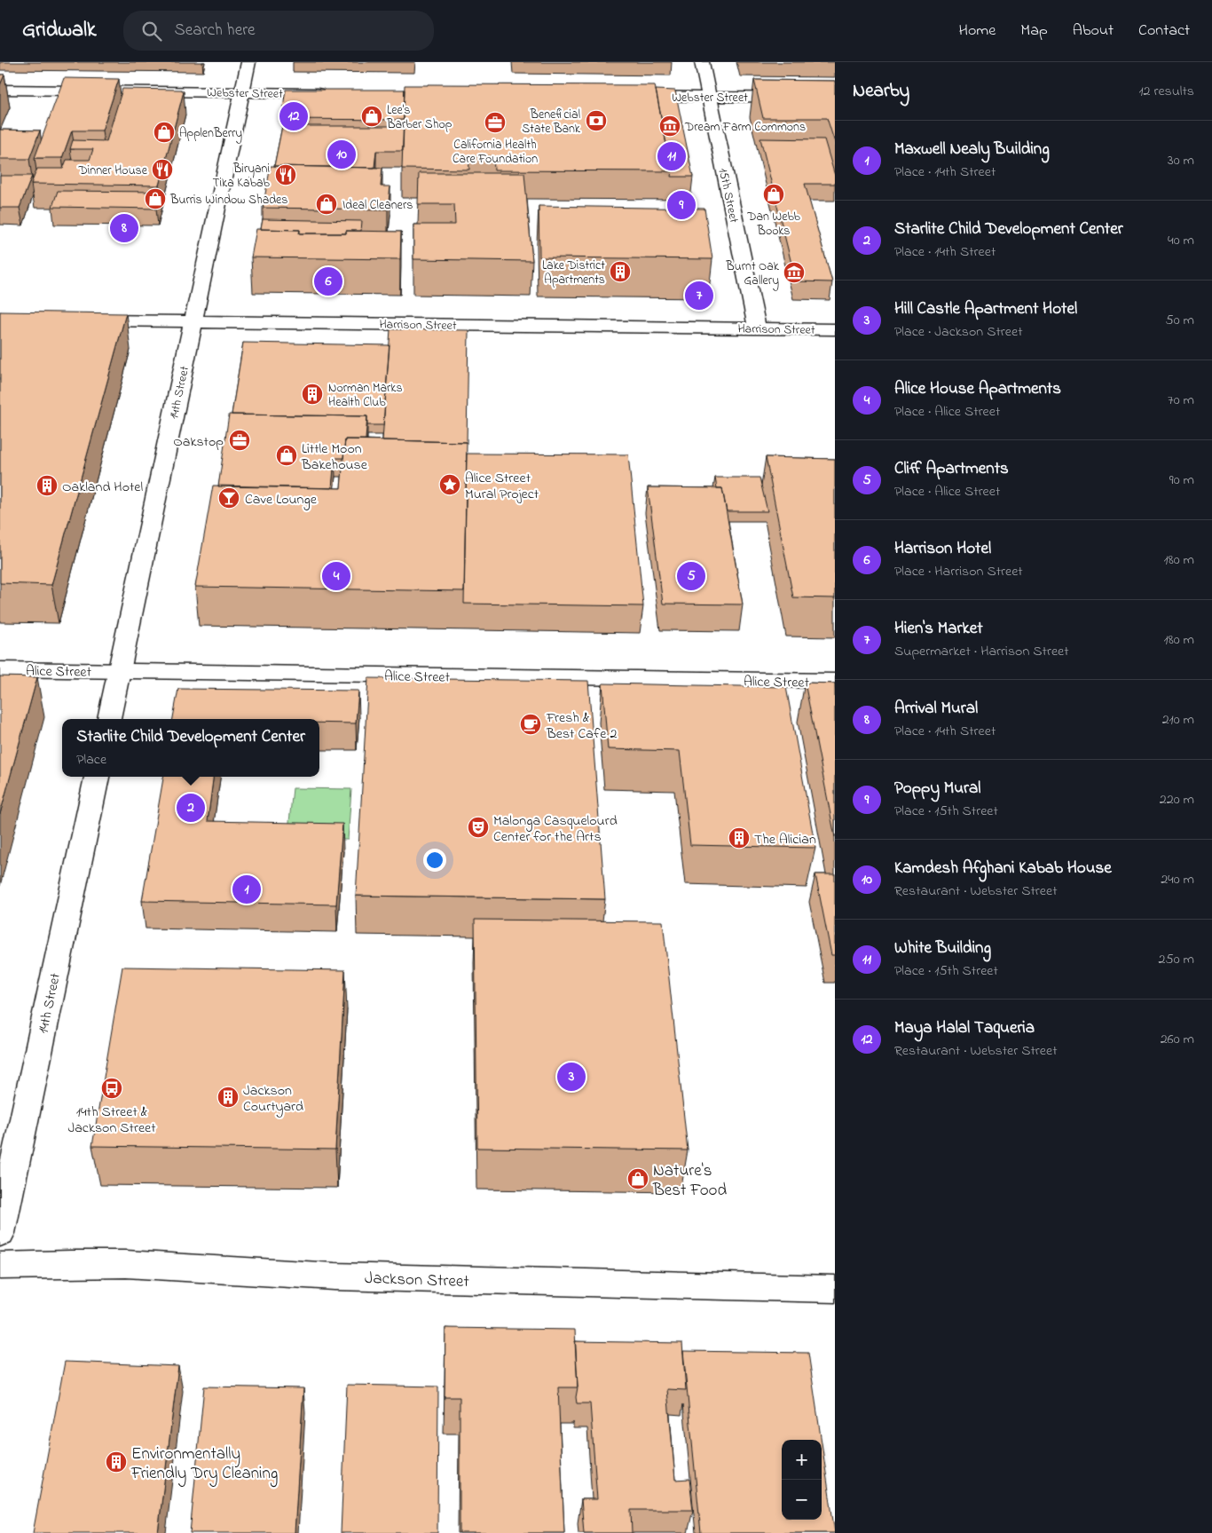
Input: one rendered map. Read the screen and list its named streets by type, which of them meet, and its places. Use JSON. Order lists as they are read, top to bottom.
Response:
{
  "streets": {
    "street": [
      "Webster Street",
      "15th Street",
      "Harrison Street",
      "14th Street",
      "Alice Street",
      "Jackson Street"
    ]
  },
  "crossings": [
    ["Webster Street", "15th Street"],
    ["Webster Street", "14th Street"],
    ["15th Street", "Harrison Street"],
    ["Harrison Street", "14th Street"],
    ["14th Street", "Alice Street"]
  ],
  "places": {
    "shop": [
      "Lee's Barber Shop",
      "ApplenBerry",
      "Dan Webb Books",
      "Burris Window Shades",
      "Ideal Cleaners",
      "Little Moon Bakehouse",
      "Nature's Best Food"
    ],
    "bank": ["Beneficial State Bank"],
    "office": ["California Health Care Foundation", "Oakstop"],
    "museum": ["Dream Farm Commons", "Burnt Oak Gallery"],
    "restaurant": ["Dinner House", "Biryani Tika Kabab"],
    "building": [
      "Lake District Apartments",
      "Norman Marks Health Club",
      "Oakland Hotel",
      "The Alician",
      "Jackson Courtyard",
      "Environmentally Friendly Dry Cleaning"
    ],
    "place": ["Alice Street Mural Project"],
    "bar": ["Cave Lounge"],
    "cafe": ["Fresh & Best Cafe 2"],
    "theatre": ["Malonga Casquelourd Center for the Arts"],
    "bus stop": ["14th Street & Jackson Street"]
  },
  "page": {
    "header": "Gridwalk",
    "search": "Search here",
    "nav": [
      "Home",
      "Map",
      "About",
      "Contact"
    ],
    "heading": ["Nearby", "12 results"],
    "pins": [
      "12",
      "10",
      "11",
      "9",
      "8",
      "6",
      "7",
      "4",
      "5",
      "2",
      "1",
      "3"
    ],
    "list": [
      {
        "mark": "1",
        "name": "Maxwell Nealy Building",
        "note": "Place · 14th Street",
        "value": "30 m"
      },
      {
        "mark": "2",
        "name": "Starlite Child Development Center",
        "note": "Place · 14th Street",
        "value": "40 m"
      },
      {
        "mark": "3",
        "name": "Hill Castle Apartment Hotel",
        "note": "Place · Jackson Street",
        "value": "50 m"
      },
      {
        "mark": "4",
        "name": "Alice House Apartments",
        "note": "Place · Alice Street",
        "value": "70 m"
      },
      {
        "mark": "5",
        "name": "Cliff Apartments",
        "note": "Place · Alice Street",
        "value": "90 m"
      },
      {
        "mark": "6",
        "name": "Harrison Hotel",
        "note": "Place · Harrison Street",
        "value": "180 m"
      },
      {
        "mark": "7",
        "name": "Hien's Market",
        "note": "Supermarket · Harrison Street",
        "value": "180 m"
      },
      {
        "mark": "8",
        "name": "Arrival Mural",
        "note": "Place · 14th Street",
        "value": "210 m"
      },
      {
        "mark": "9",
        "name": "Poppy Mural",
        "note": "Place · 15th Street",
        "value": "220 m"
      },
      {
        "mark": "10",
        "name": "Kamdesh Afghani Kabab House",
        "note": "Restaurant · Webster Street",
        "value": "240 m"
      },
      {
        "mark": "11",
        "name": "White Building",
        "note": "Place · 15th Street",
        "value": "250 m"
      },
      {
        "mark": "12",
        "name": "Maya Halal Taqueria",
        "note": "Restaurant · Webster Street",
        "value": "260 m"
      }
    ],
    "popup": ["Starlite Child Development Center", "Place"],
    "map_buttons": ["+", "−"]
  }
}
